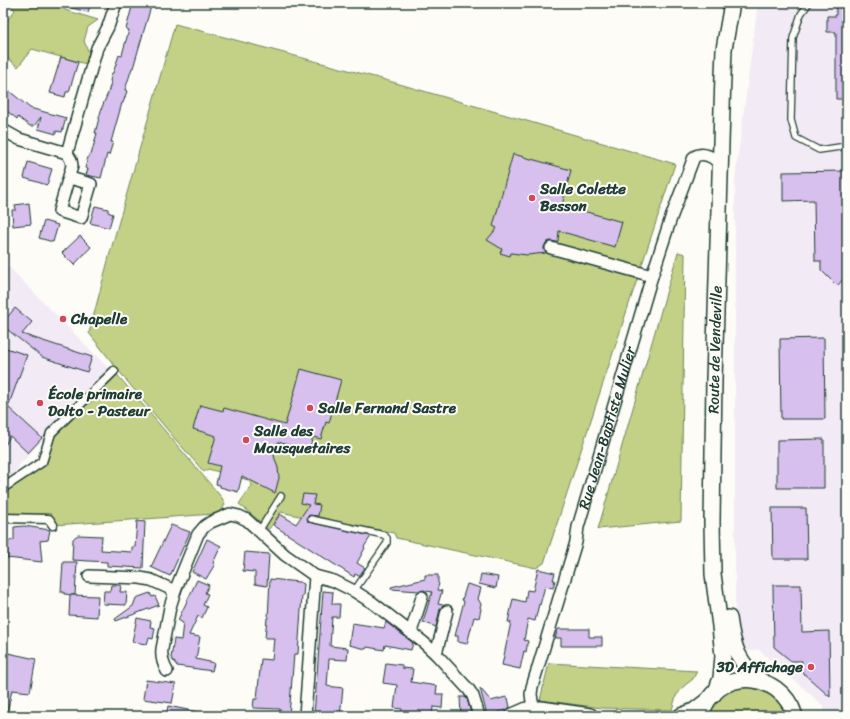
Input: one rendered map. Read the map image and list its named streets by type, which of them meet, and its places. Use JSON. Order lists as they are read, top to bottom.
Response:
{
  "streets": {
    "main road": ["Route de Vendeville"],
    "street": ["Rue Jean-Baptiste Mulier"]
  },
  "crossings": [
    ["Route de Vendeville", "Rue Jean-Baptiste Mulier"]
  ],
  "places": [
    "Salle Colette Besson",
    "Chapelle",
    "École primaire Dolto - Pasteur",
    "Salle Fernand Sastre",
    "Salle des Mousquetaires",
    "3D Affichage"
  ]
}
